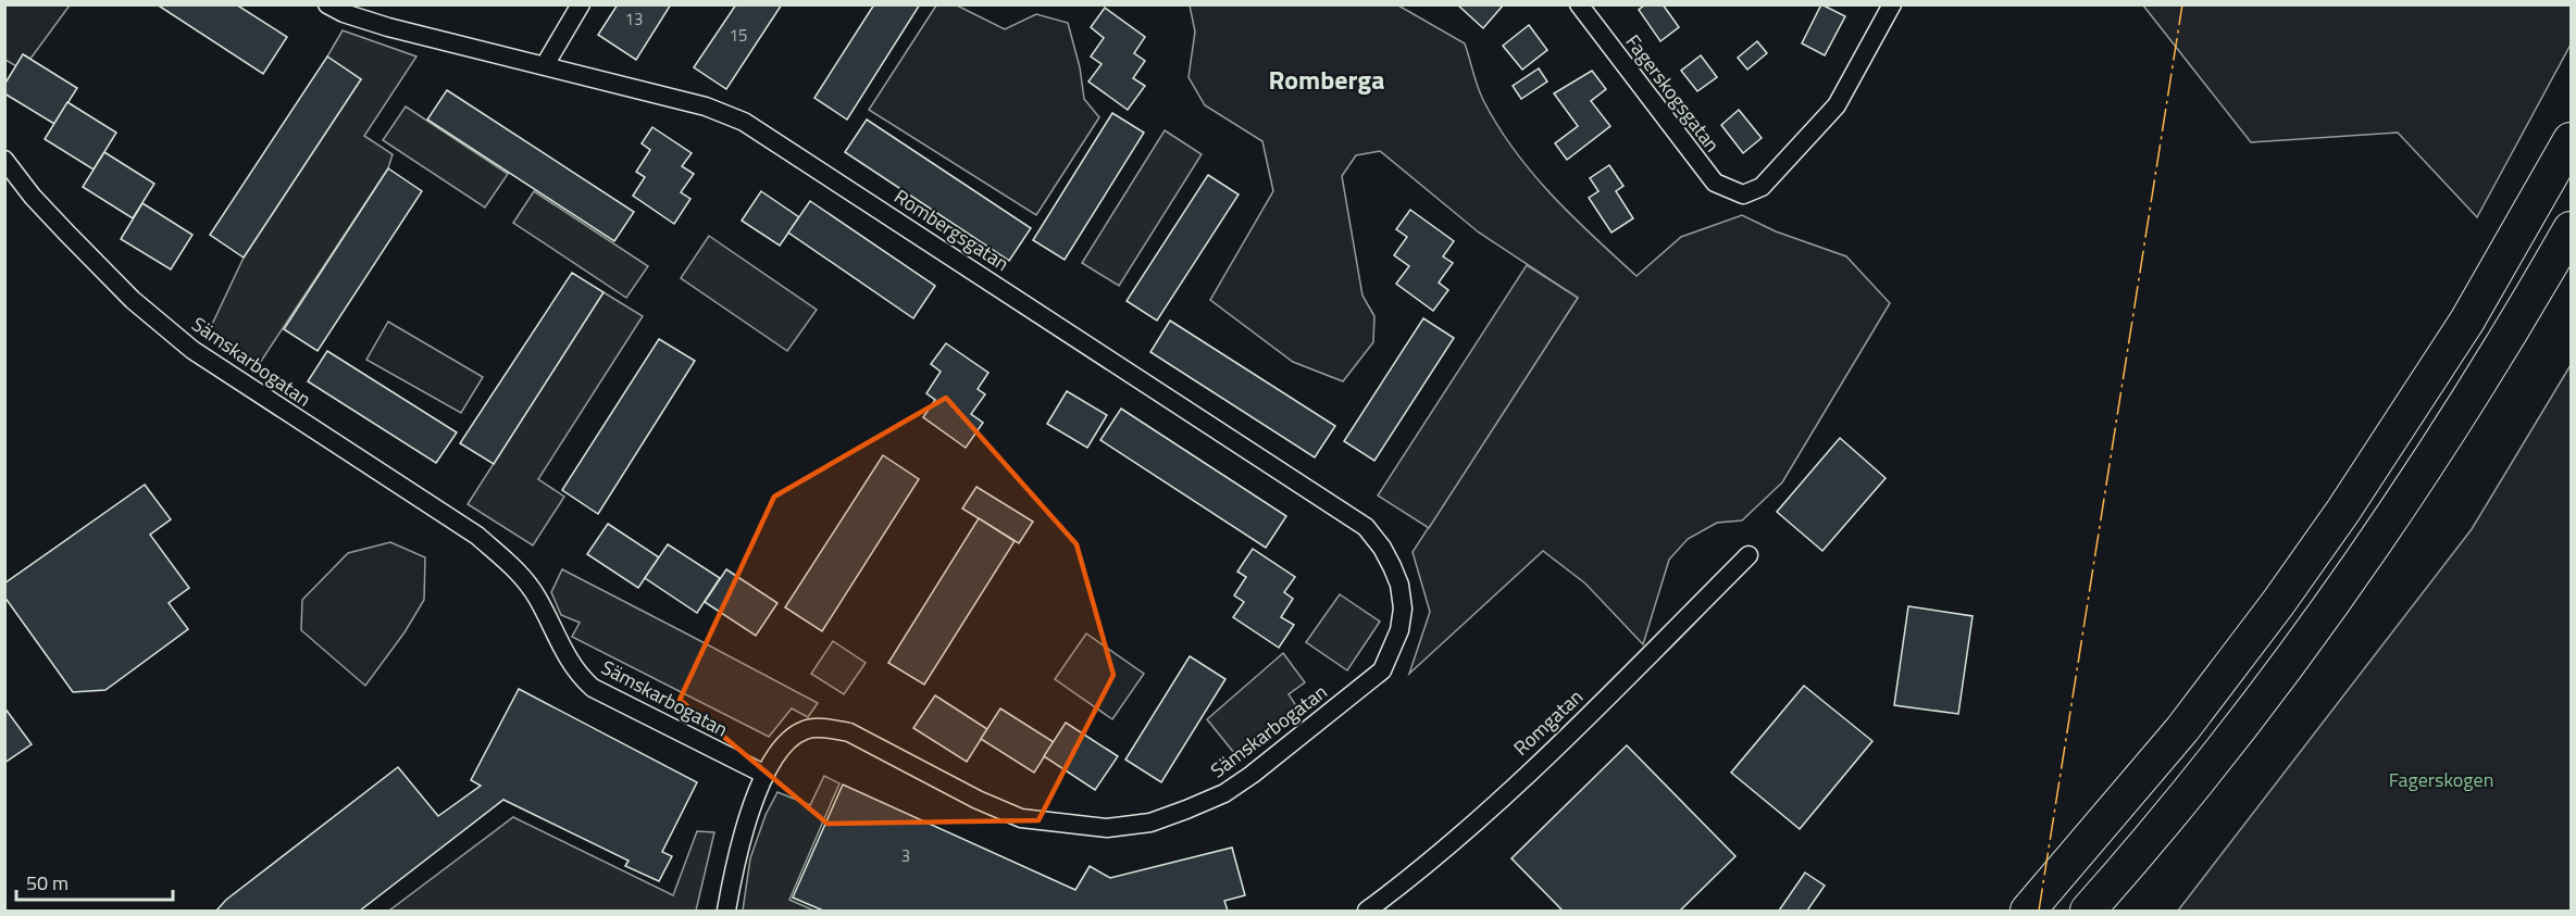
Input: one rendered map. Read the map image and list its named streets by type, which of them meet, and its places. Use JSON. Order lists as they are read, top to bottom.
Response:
{
  "streets": {
    "street": [
      "Fagerskogsgatan",
      "Rombergsgatan",
      "Sämskarbogatan",
      "Romgatan"
    ]
  },
  "crossings": [
    ["Rombergsgatan", "Sämskarbogatan"]
  ],
  "districts": ["Romberga"],
  "parks": ["Fagerskogen"],
  "house_numbers": ["13", "15", "3"],
  "scale_bar": "50 m"
}
